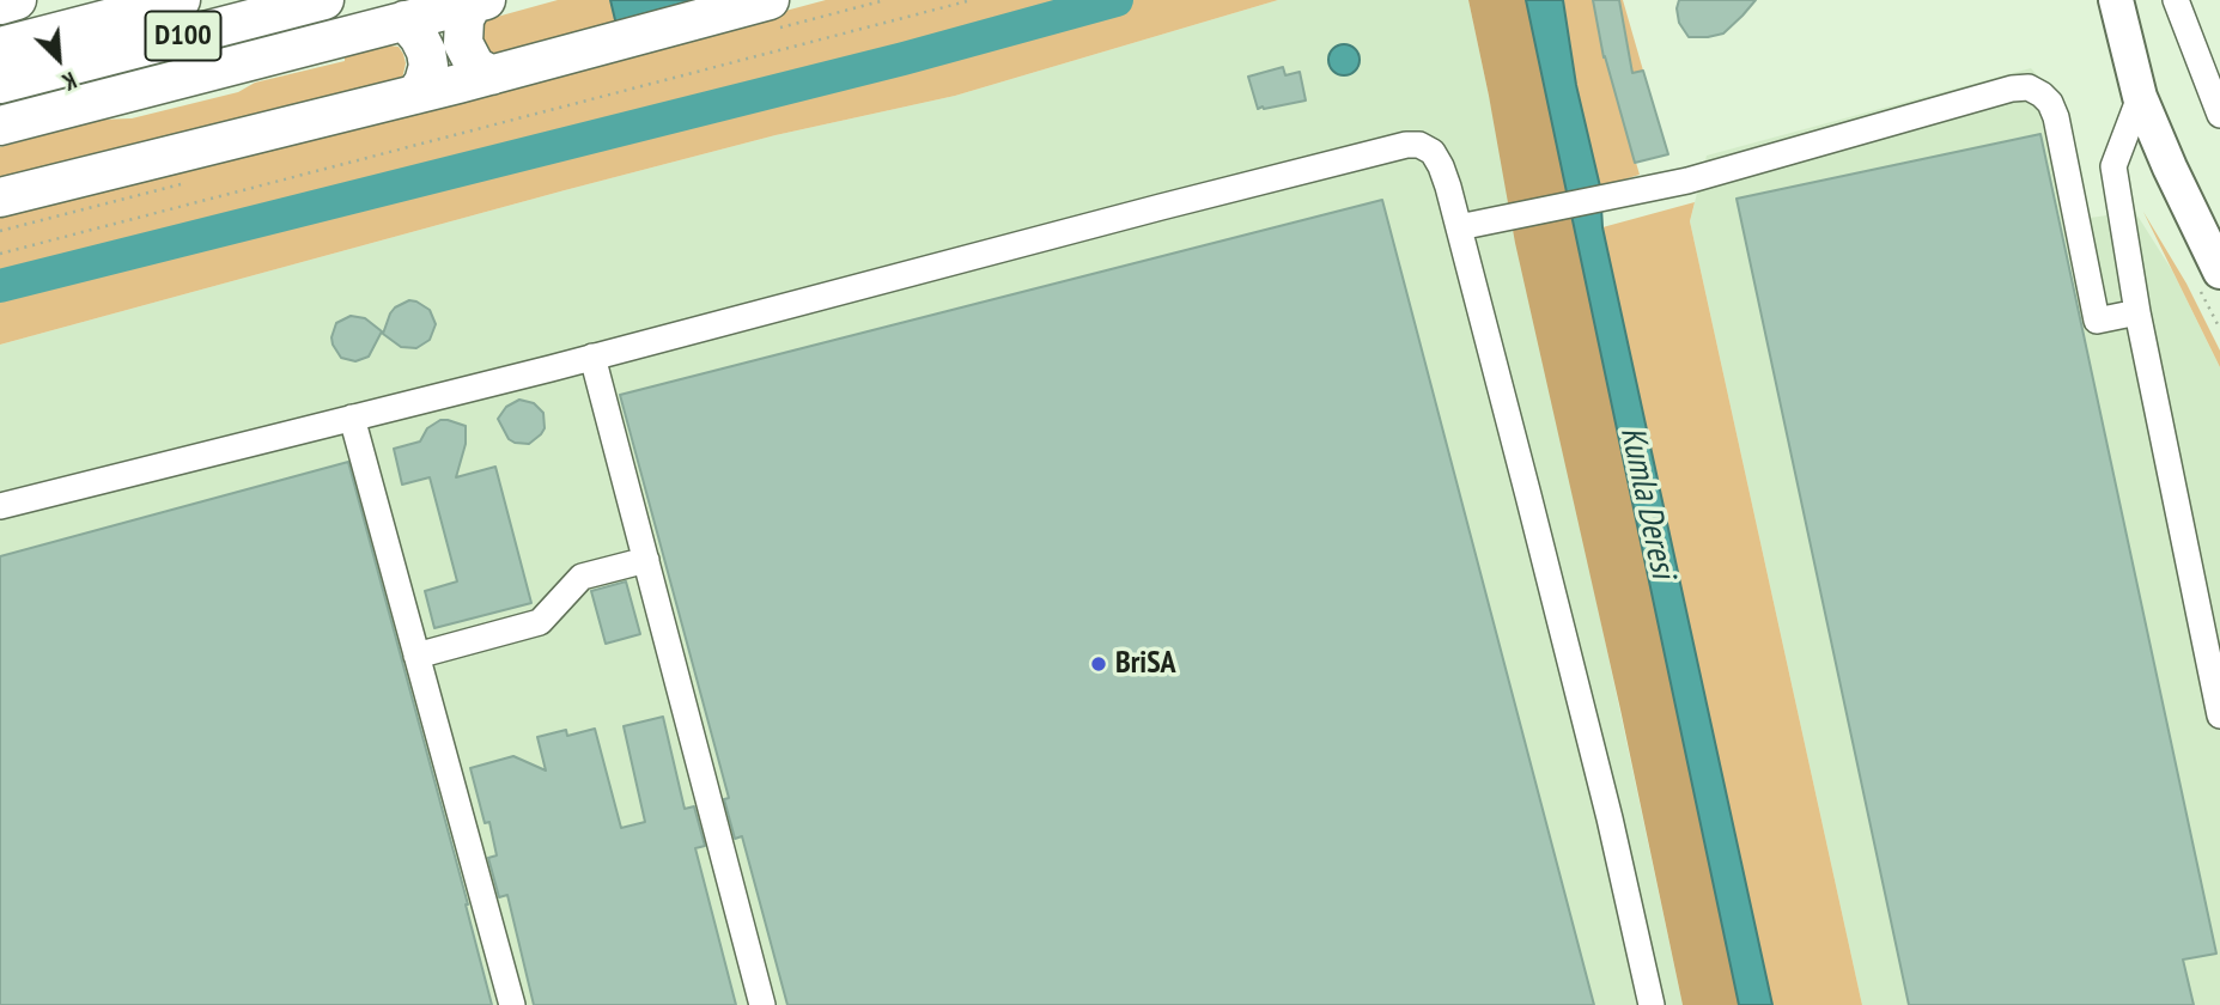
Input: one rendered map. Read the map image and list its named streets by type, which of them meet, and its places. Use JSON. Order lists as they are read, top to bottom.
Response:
{
  "streets": {
    "highway": ["D100"]
  },
  "water": ["Kumla Deresi"],
  "places": ["BriSA"],
  "north": "bottom right"
}
